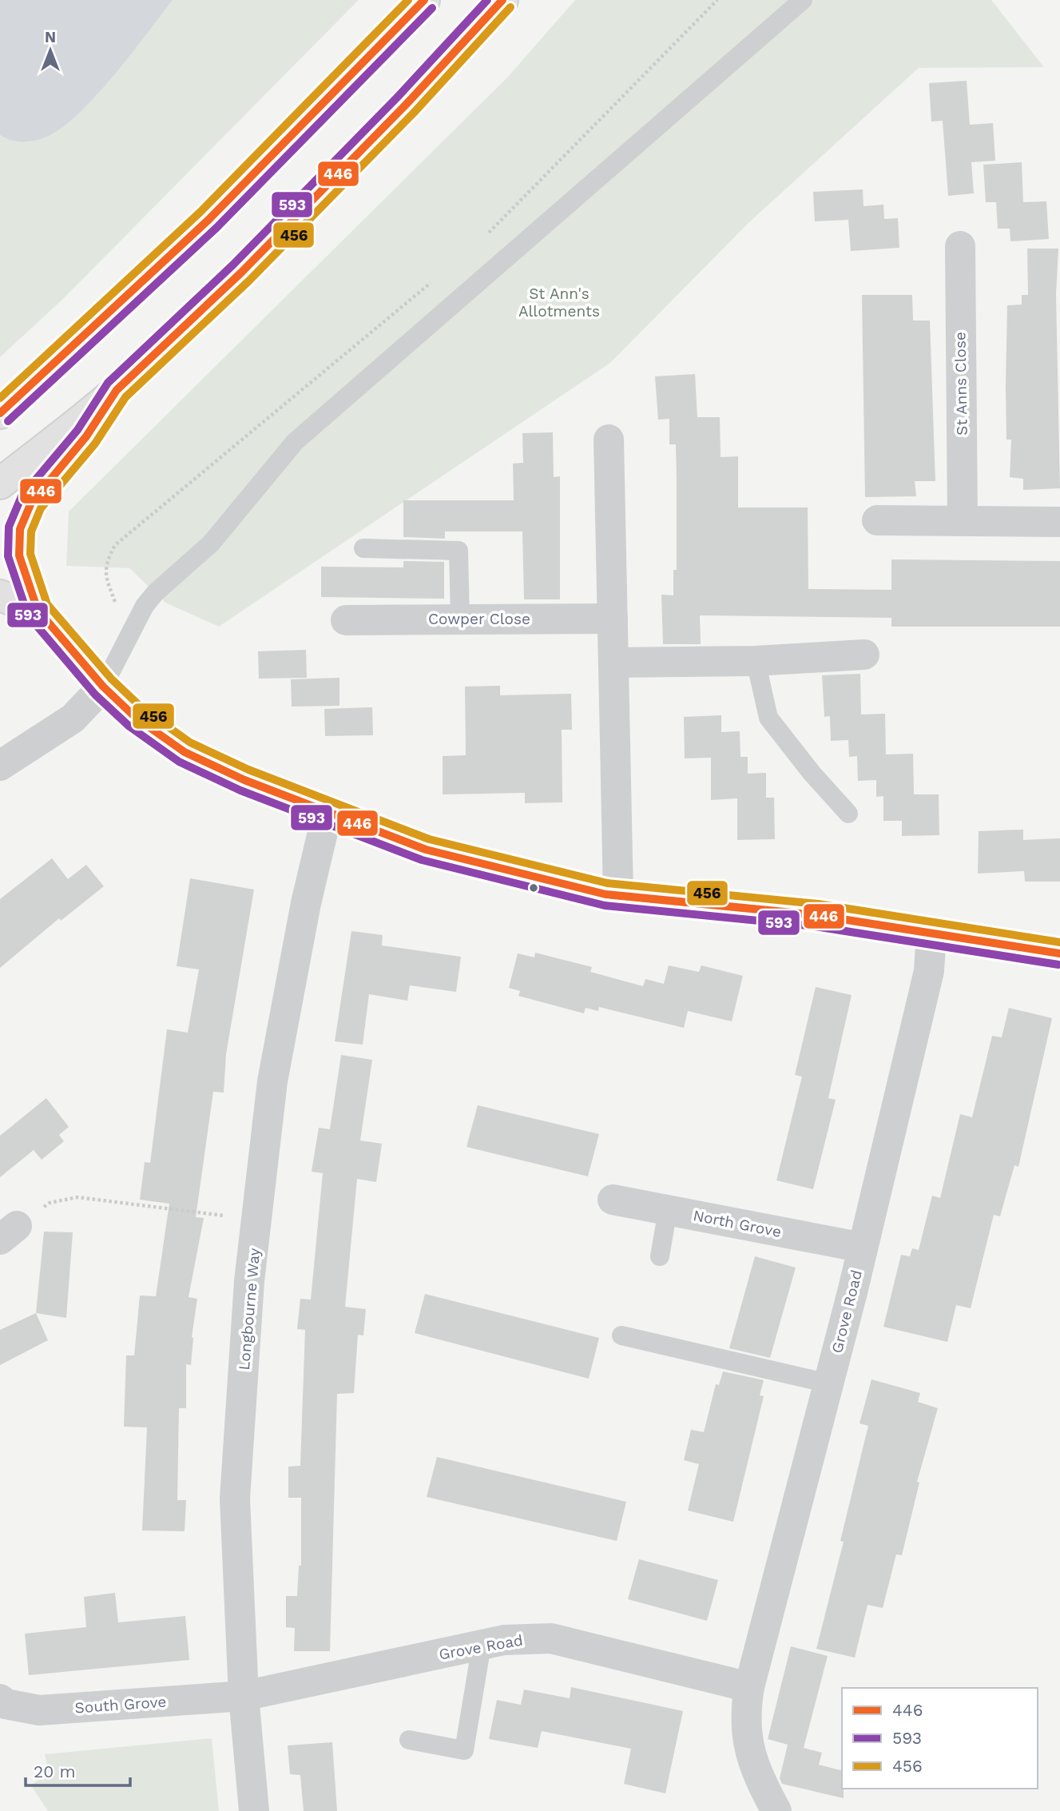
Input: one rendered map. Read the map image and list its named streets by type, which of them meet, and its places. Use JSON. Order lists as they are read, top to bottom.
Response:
{
  "streets": {
    "street": [
      "St Anns Close",
      "Cowper Close",
      "North Grove",
      "Longbourne Way",
      "Grove Road",
      "South Grove"
    ]
  },
  "crossings": [
    ["North Grove", "Grove Road"],
    ["Longbourne Way", "Grove Road"],
    ["Longbourne Way", "South Grove"],
    ["Grove Road", "South Grove"]
  ],
  "parks": ["St Ann's Allotments"],
  "lines": ["transit line 446", "transit line 593", "transit line 456"],
  "legend": ["446", "593", "456"],
  "scale_bar": "20 m",
  "north": "top"
}
